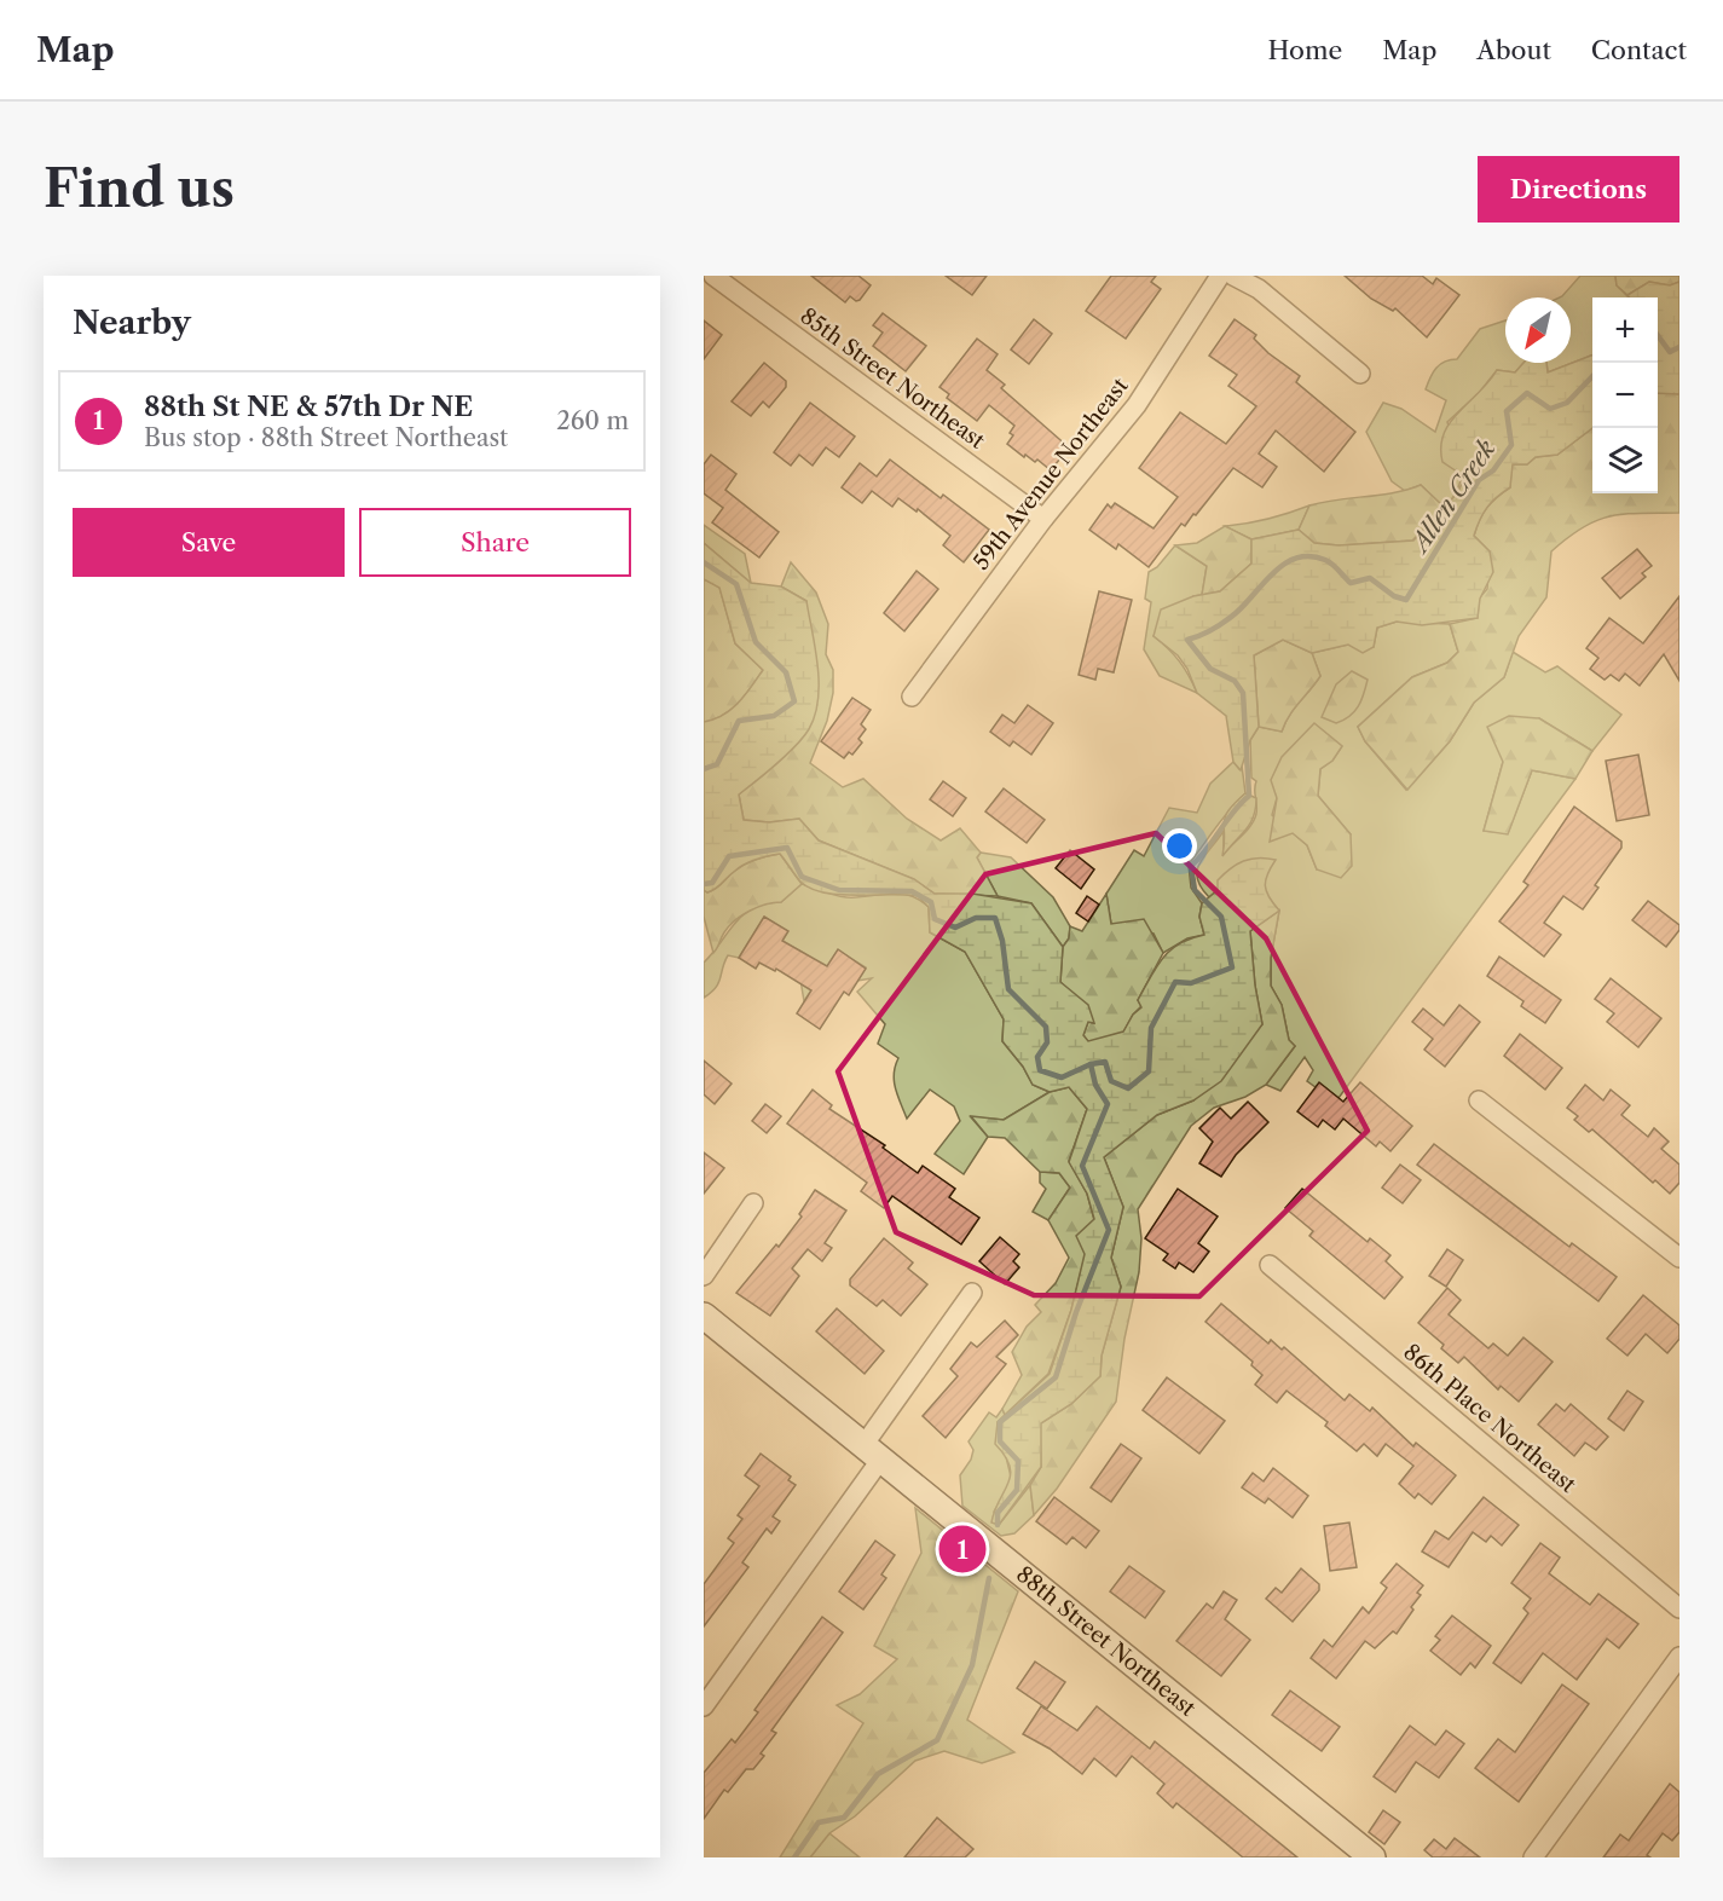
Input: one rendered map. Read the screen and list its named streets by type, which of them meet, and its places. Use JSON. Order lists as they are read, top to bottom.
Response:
{
  "streets": {
    "main road": ["88th Street Northeast"],
    "street": ["85th Street Northeast", "59th Avenue Northeast", "86th Place Northeast"]
  },
  "crossings": [
    ["85th Street Northeast", "59th Avenue Northeast"]
  ],
  "water": ["Allen Creek"],
  "north": "bottom left",
  "page": {
    "header": "Map",
    "nav": [
      "Home",
      "Map",
      "About",
      "Contact"
    ],
    "buttons": [
      "Directions",
      ["Save", "Share"]
    ],
    "title": "Find us",
    "heading": "Nearby",
    "map_buttons": ["+", "−"],
    "list": [
      {
        "mark": "1",
        "name": "88th St NE & 57th Dr NE",
        "note": "Bus stop · 88th Street Northeast",
        "value": "260 m"
      }
    ],
    "pins": "1"
  }
}
